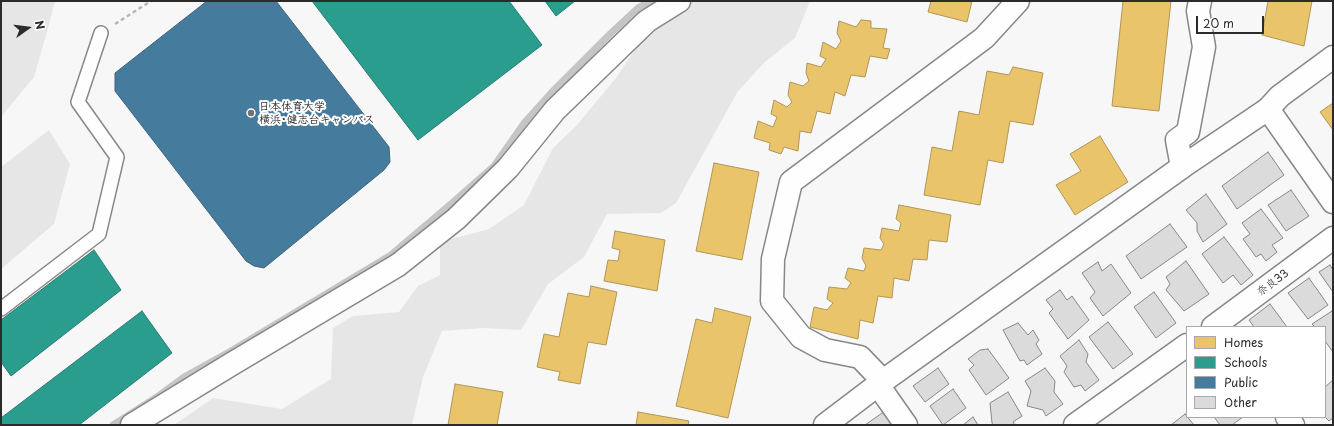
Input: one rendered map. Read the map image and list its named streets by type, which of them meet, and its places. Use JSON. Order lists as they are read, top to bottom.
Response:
{
  "streets": {
    "street": ["奈良33"]
  },
  "places": ["日本体育大学 横浜･健志台キャンパス"],
  "legend": [
    "Homes",
    "Schools",
    "Public",
    "Other"
  ],
  "scale_bar": "20 m",
  "north": "right"
}
